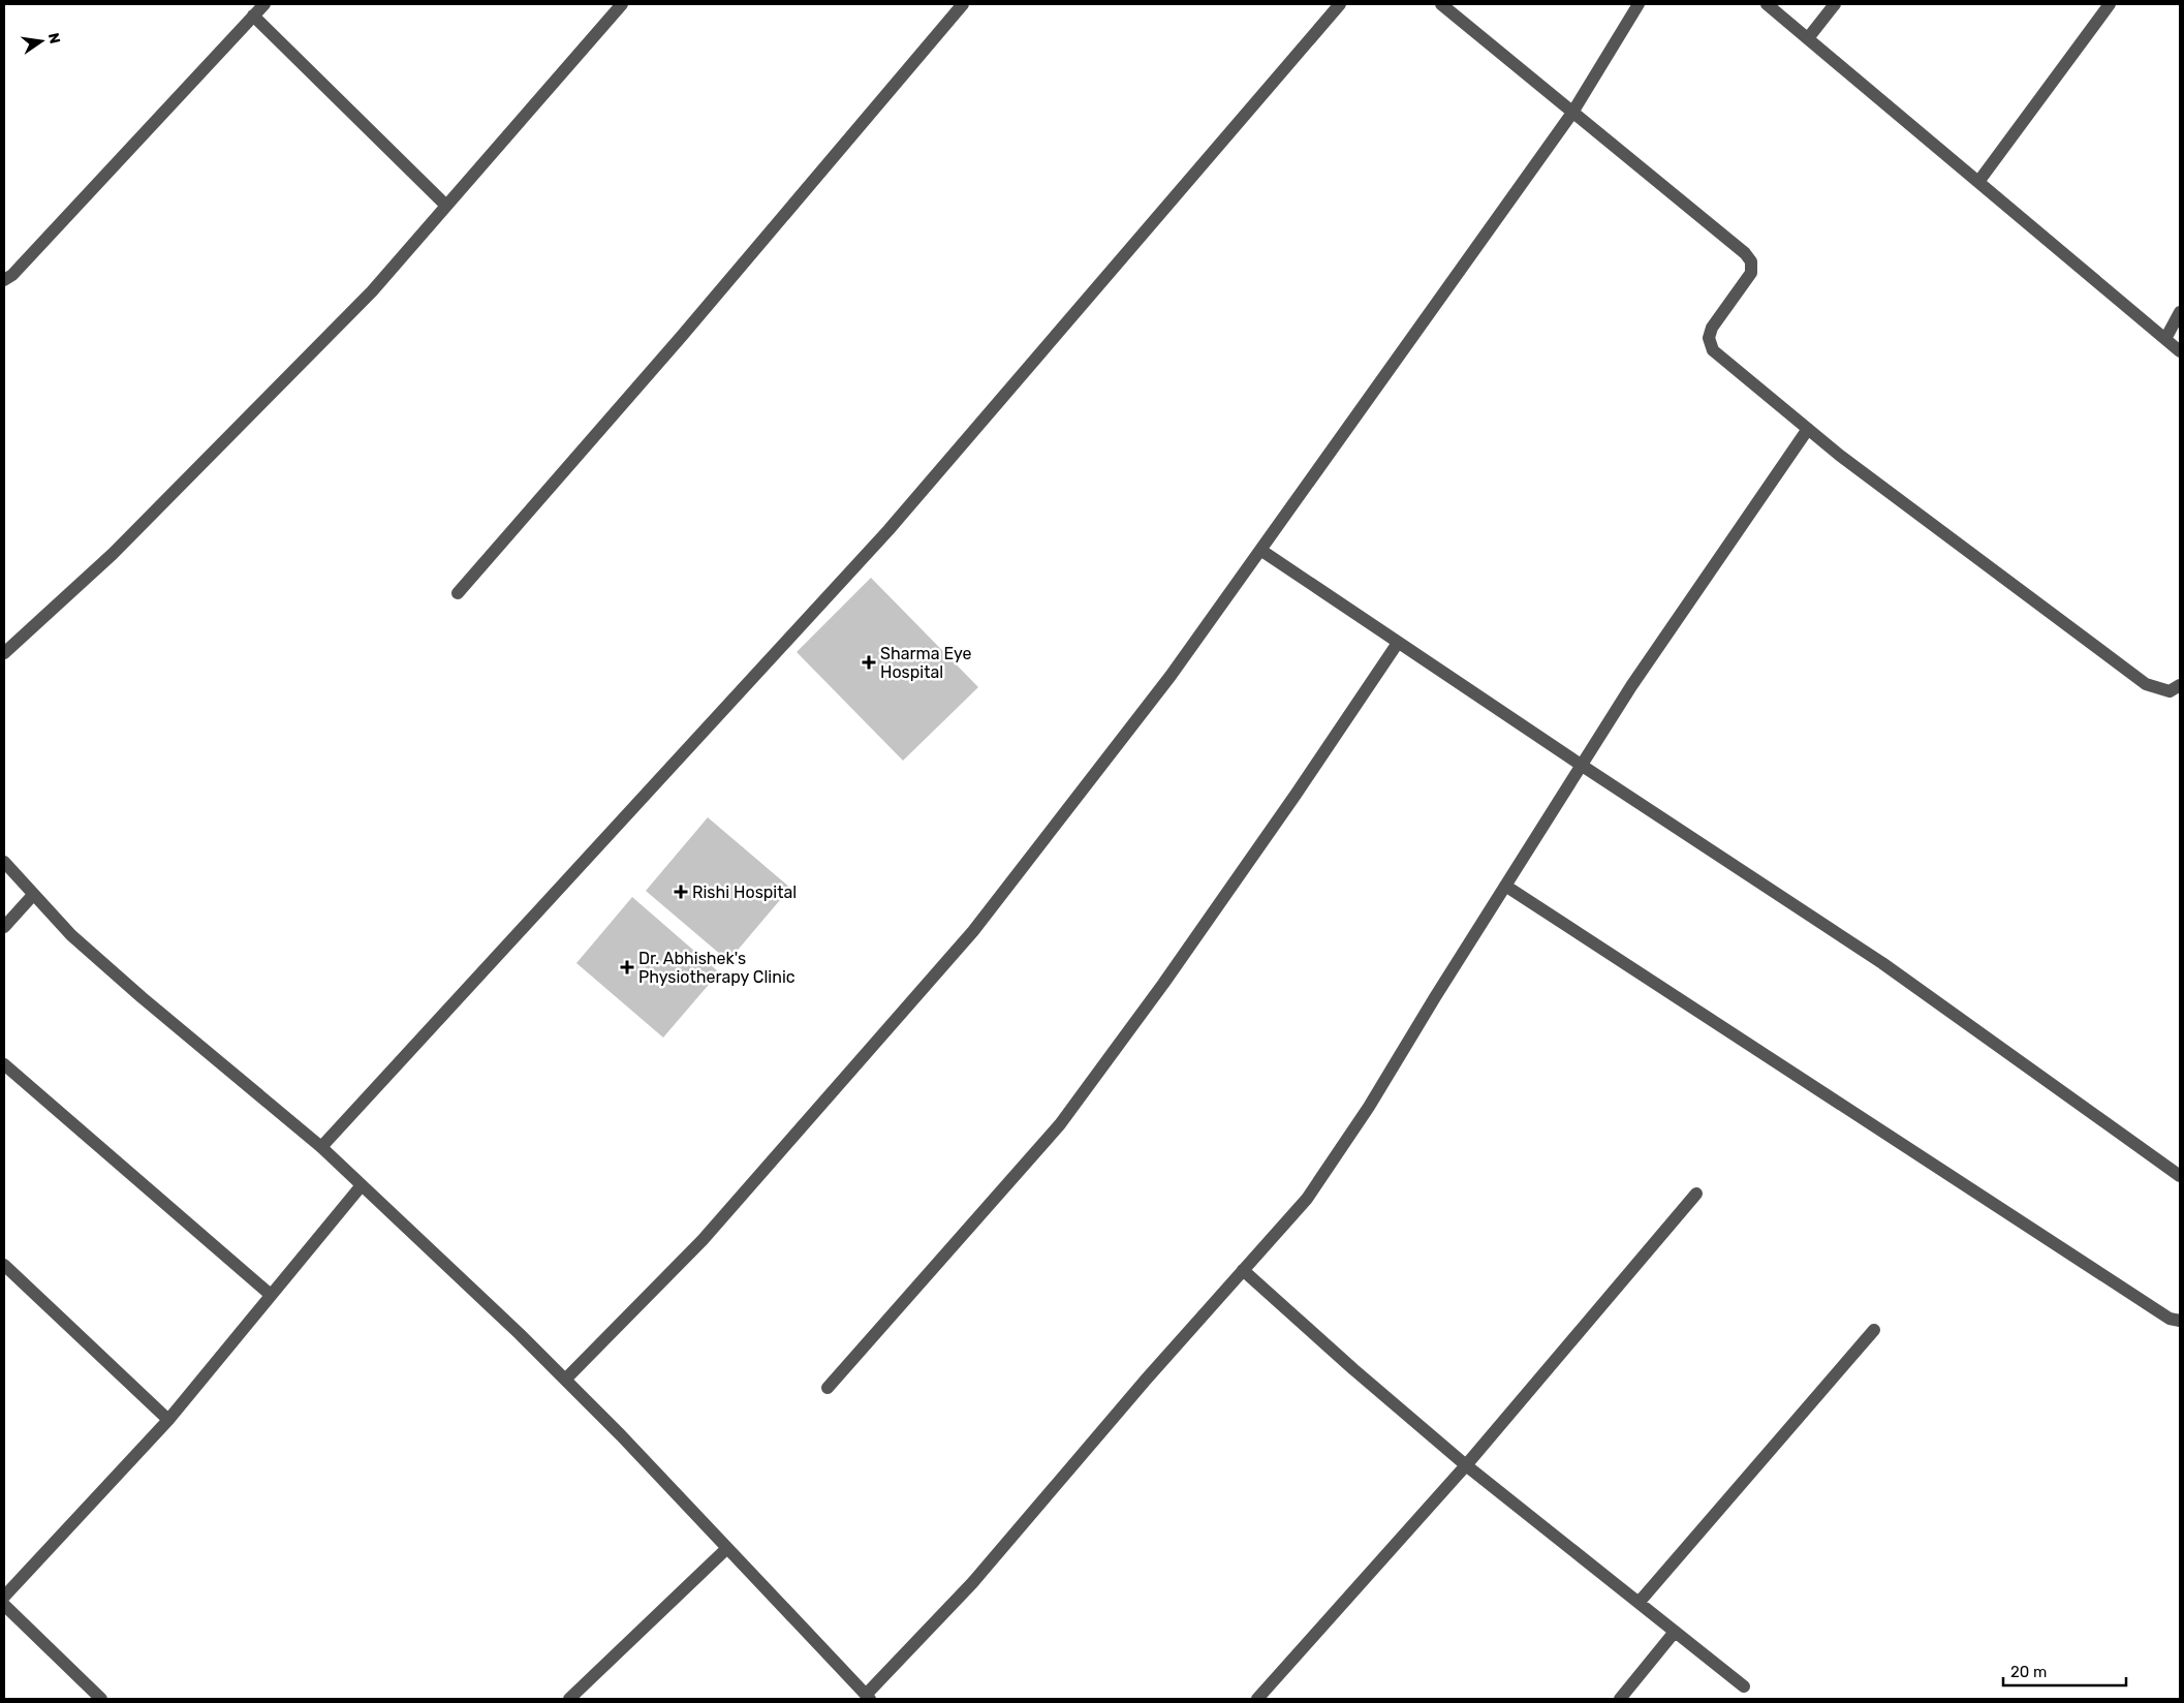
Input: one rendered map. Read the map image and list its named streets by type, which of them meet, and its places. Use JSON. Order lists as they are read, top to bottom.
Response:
{
  "places": {
    "health": ["Sharma Eye Hospital", "Rishi Hospital", "Dr. Abhishek's Physiotherapy Clinic"]
  },
  "scale_bar": "20 m",
  "north": "right"
}
